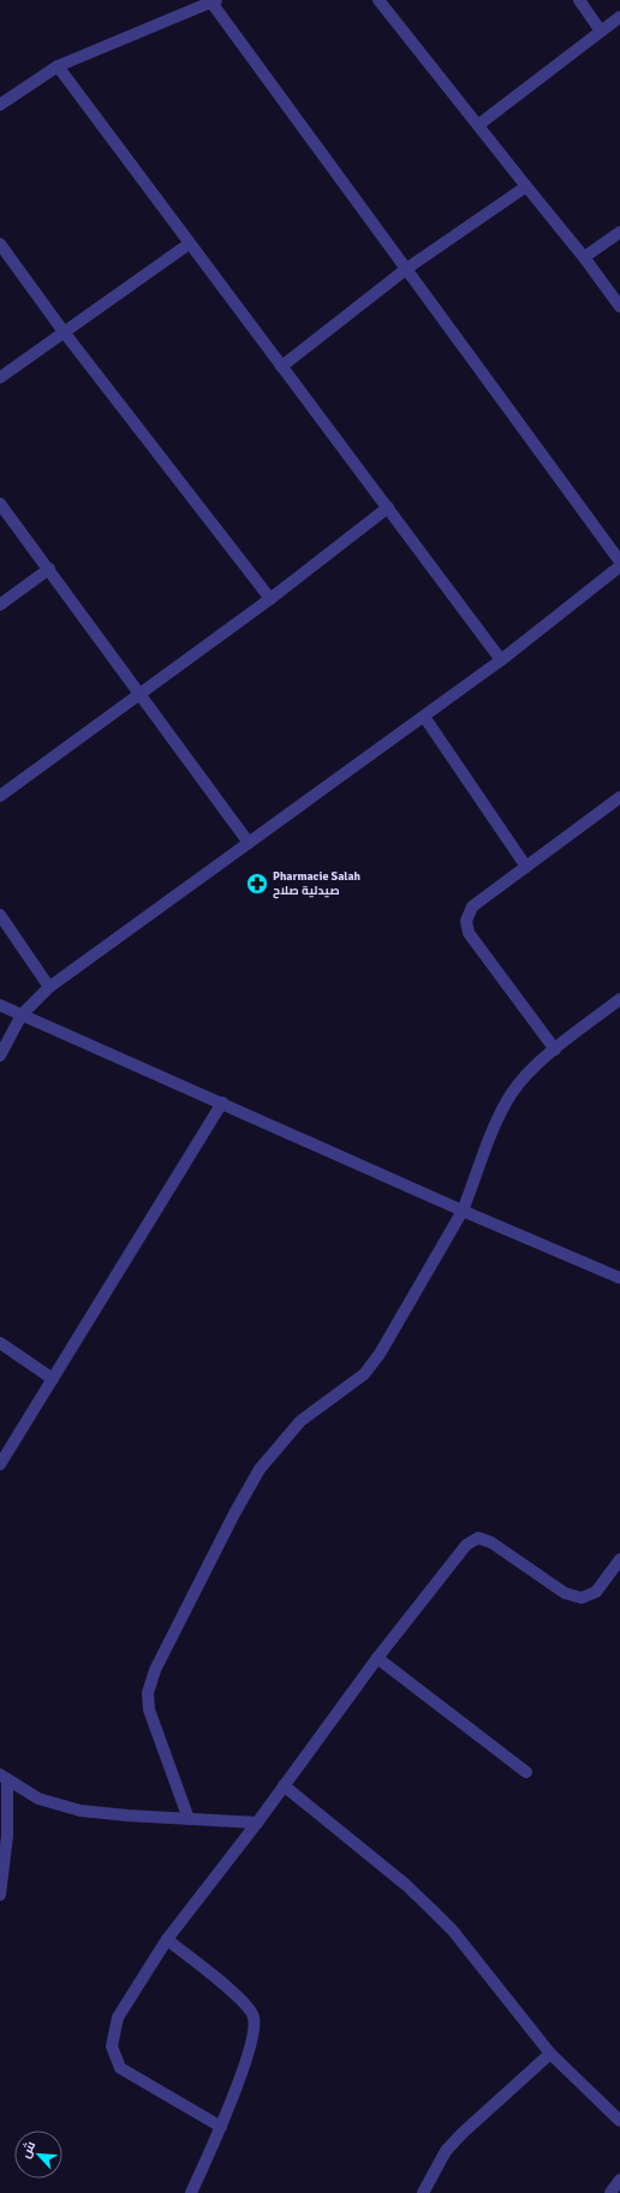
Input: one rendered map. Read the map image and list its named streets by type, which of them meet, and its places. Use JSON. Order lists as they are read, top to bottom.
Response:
{
  "places": {
    "pharmacy": ["Pharmacie Salah صيدلية صلاح"]
  },
  "north": "top left"
}
